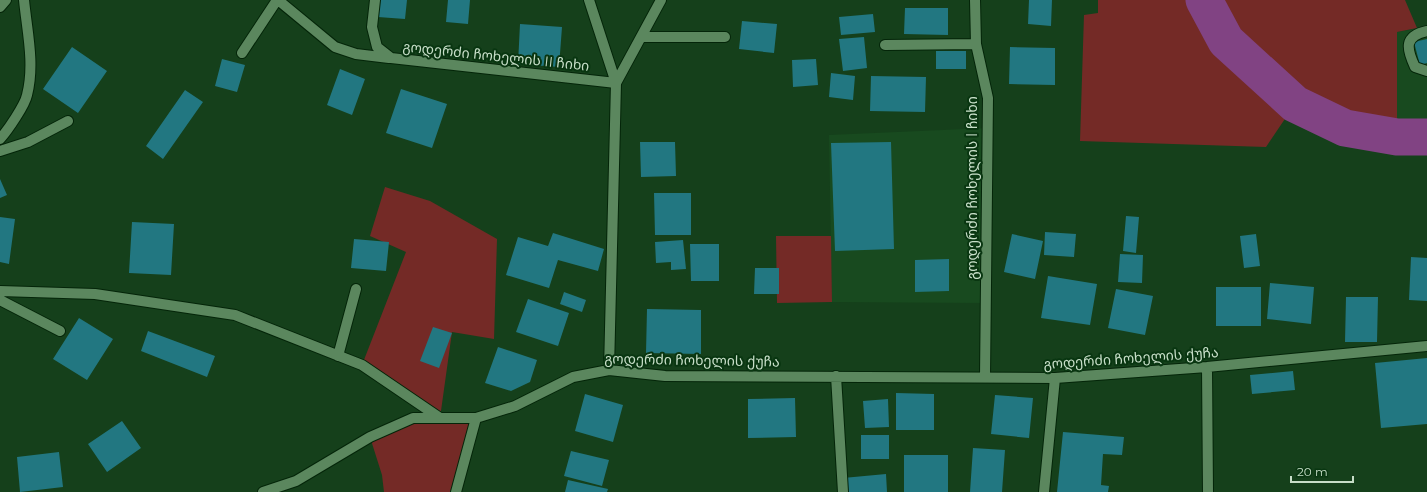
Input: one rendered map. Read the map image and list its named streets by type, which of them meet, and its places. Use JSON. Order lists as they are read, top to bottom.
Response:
{
  "streets": {
    "street": ["გოდერძი ჩოხელის II ჩიხი", "გოდერძი ჩოხელის I ჩიხი", "გოდერძი ჩოხელის ქუჩა"]
  },
  "crossings": [
    ["გოდერძი ჩოხელის II ჩიხი", "გოდერძი ჩოხელის ქუჩა"],
    ["გოდერძი ჩოხელის I ჩიხი", "გოდერძი ჩოხელის ქუჩა"]
  ],
  "scale_bar": "20 m"
}
